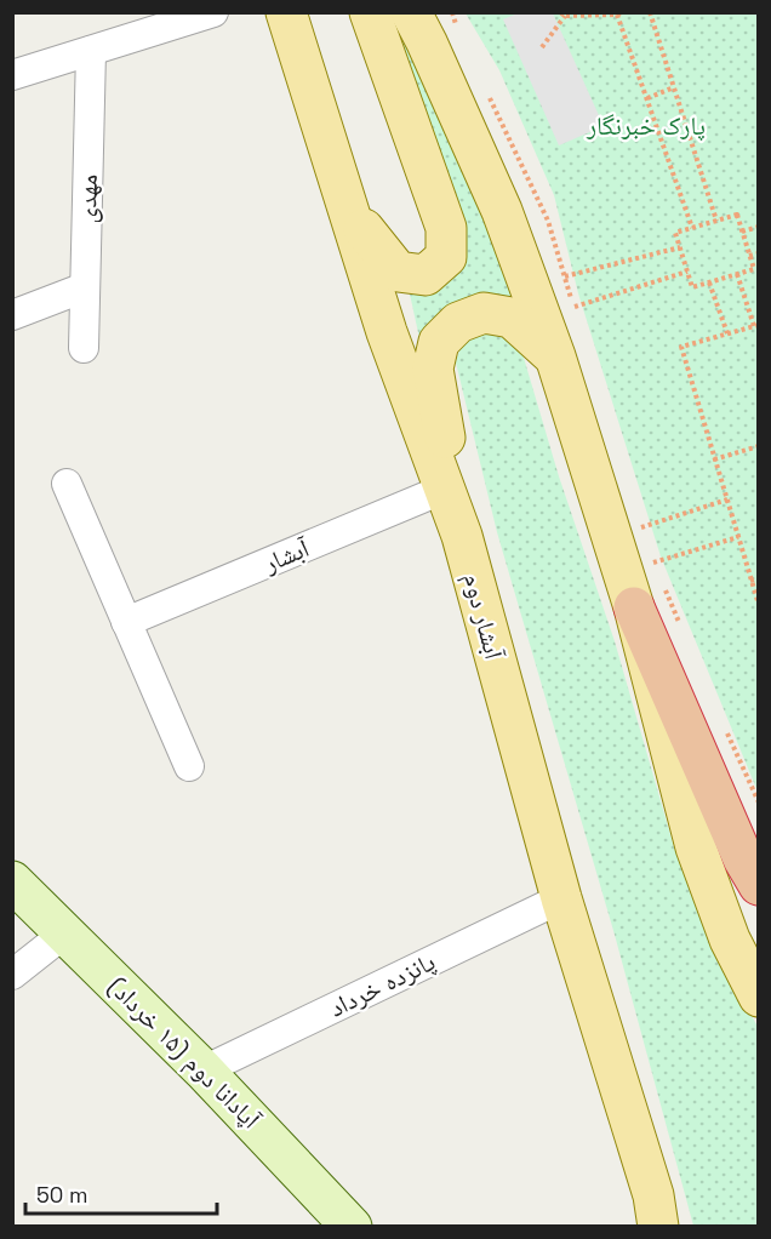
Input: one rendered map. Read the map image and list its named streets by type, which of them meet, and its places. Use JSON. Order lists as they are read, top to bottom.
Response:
{
  "streets": {
    "main road": ["آبشار دوم", "آپادانا دوم (۱۵ خرداد)"],
    "street": ["مهدی", "آبشار", "پانزده خرداد"]
  },
  "crossings": [
    ["آبشار", "آبشار دوم"],
    ["آبشار دوم", "پانزده خرداد"],
    ["پانزده خرداد", "آپادانا دوم (۱۵ خرداد)"]
  ],
  "parks": ["پارک خبرنگار"],
  "scale_bar": "50 m"
}
